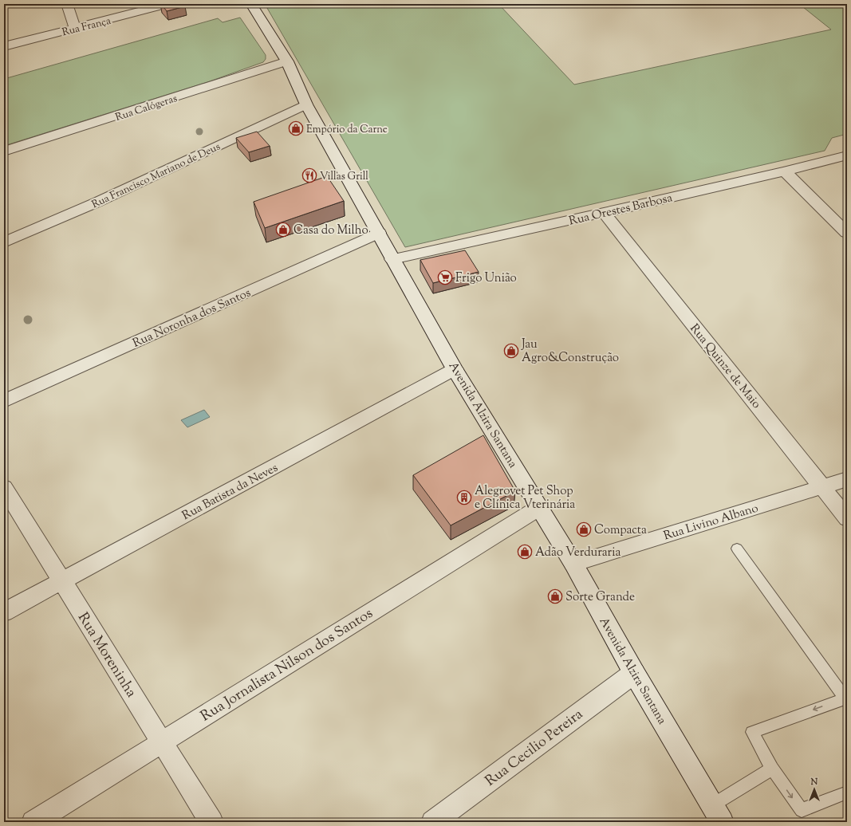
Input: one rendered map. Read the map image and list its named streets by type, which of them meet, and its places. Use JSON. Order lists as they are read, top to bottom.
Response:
{
  "streets": {
    "street": [
      "Rua França",
      "Rua Calógeras",
      "Rua Francisco Mariano de Deus",
      "Rua Orestes Barbosa",
      "Rua Noronha dos Santos",
      "Rua Quinze de Maio",
      "Avenida Alzira Santana",
      "Rua Batista da Neves",
      "Rua Livino Albano",
      "Rua Moreninha",
      "Rua Jornalista Nilson dos Santos",
      "Rua Cecilio Pereira"
    ]
  },
  "crossings": [
    ["Rua Calógeras", "Avenida Alzira Santana"],
    ["Rua Francisco Mariano de Deus", "Avenida Alzira Santana"],
    ["Rua Orestes Barbosa", "Rua Quinze de Maio"],
    ["Rua Orestes Barbosa", "Avenida Alzira Santana"],
    ["Rua Noronha dos Santos", "Avenida Alzira Santana"],
    ["Rua Quinze de Maio", "Rua Livino Albano"],
    ["Avenida Alzira Santana", "Rua Batista da Neves"],
    ["Avenida Alzira Santana", "Rua Livino Albano"],
    ["Avenida Alzira Santana", "Rua Jornalista Nilson dos Santos"],
    ["Avenida Alzira Santana", "Rua Cecilio Pereira"],
    ["Rua Batista da Neves", "Rua Moreninha"],
    ["Rua Moreninha", "Rua Jornalista Nilson dos Santos"]
  ],
  "places": {
    "shop": [
      "Empório da Carne",
      "Casa do Milho",
      "Jau Agro&Construção",
      "Compacta",
      "Adão Verduraria",
      "Sorte Grande"
    ],
    "restaurant": ["Villas Grill"],
    "supermarket": ["Frigo União"],
    "building": ["Alegrovet Pet Shop e Clínica Vterinária"]
  },
  "north": "top"
}
